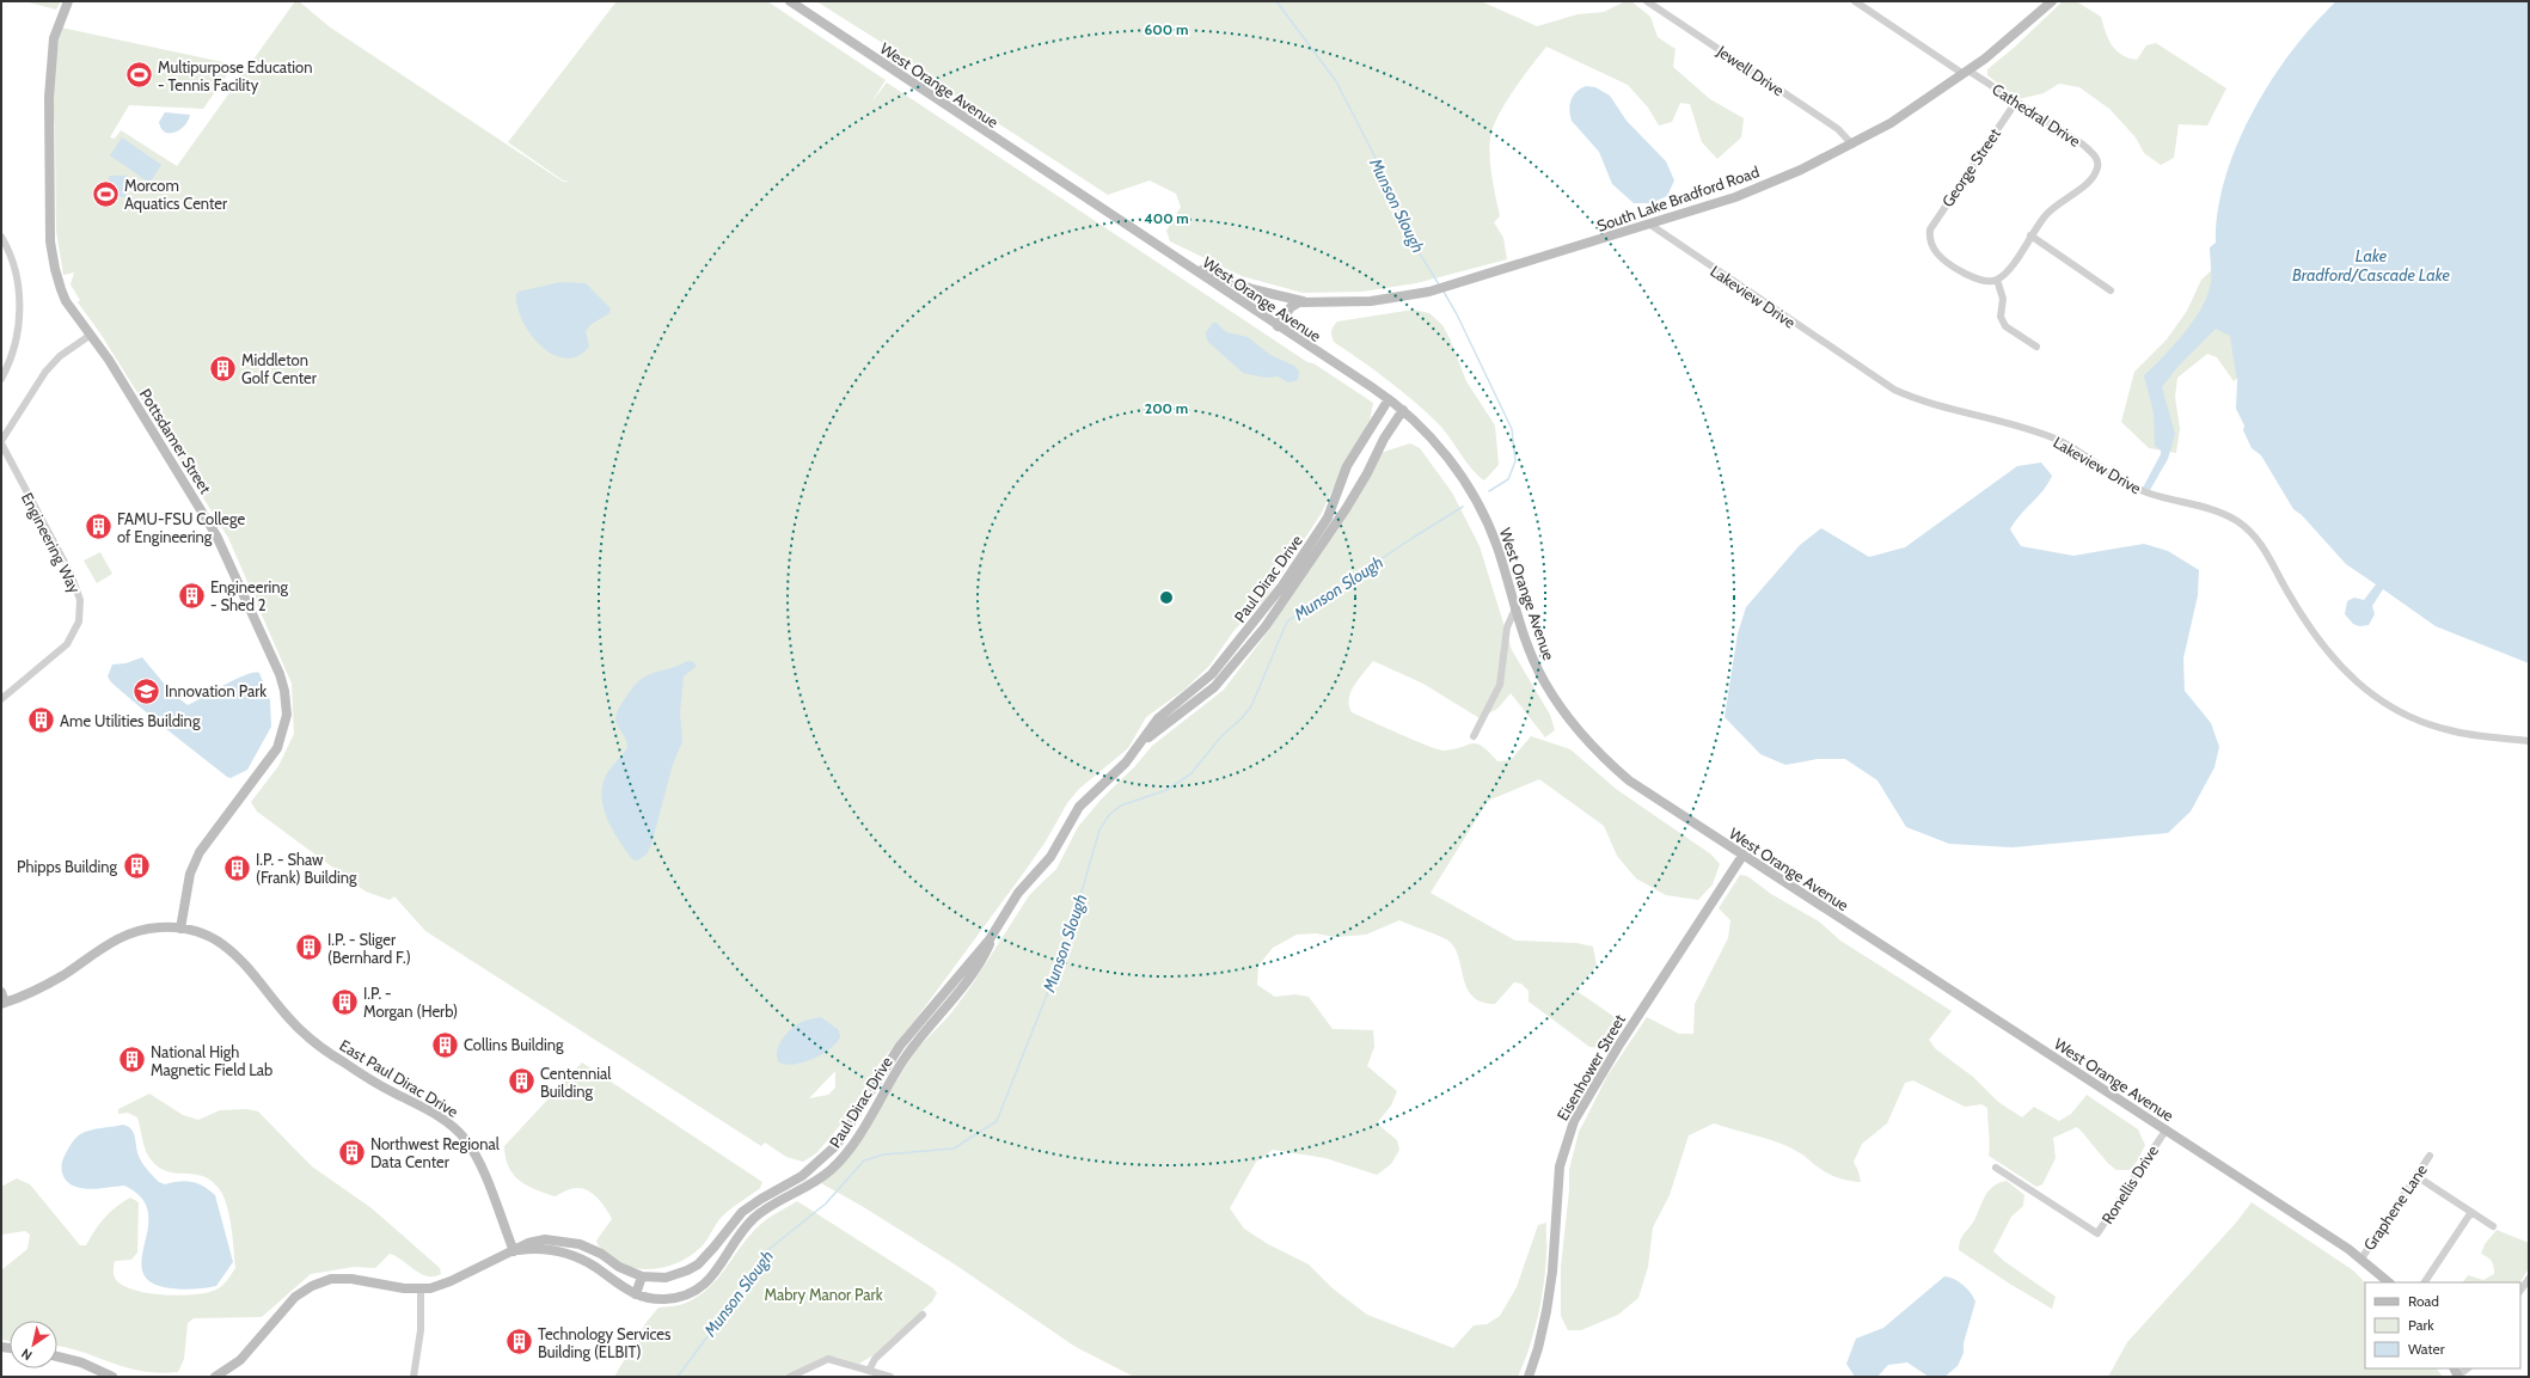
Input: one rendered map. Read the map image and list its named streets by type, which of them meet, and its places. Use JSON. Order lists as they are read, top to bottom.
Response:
{
  "streets": {
    "street": [
      "Jewell Drive",
      "West Orange Avenue",
      "Cathedral Drive",
      "George Street",
      "South Lake Bradford Road",
      "Lakeview Drive",
      "Pottsdamer Street",
      "Engineering Way",
      "Paul Dirac Drive",
      "Eisenhower Street",
      "East Paul Dirac Drive",
      "Ronellis Drive",
      "Graphene Lane"
    ]
  },
  "crossings": [
    ["Jewell Drive", "South Lake Bradford Road"],
    ["West Orange Avenue", "South Lake Bradford Road"],
    ["West Orange Avenue", "Paul Dirac Drive"],
    ["West Orange Avenue", "Eisenhower Street"],
    ["West Orange Avenue", "Ronellis Drive"],
    ["West Orange Avenue", "Graphene Lane"],
    ["Cathedral Drive", "George Street"],
    ["Cathedral Drive", "South Lake Bradford Road"],
    ["South Lake Bradford Road", "Lakeview Drive"],
    ["Pottsdamer Street", "Engineering Way"],
    ["Pottsdamer Street", "East Paul Dirac Drive"],
    ["Paul Dirac Drive", "East Paul Dirac Drive"]
  ],
  "water": ["Munson Slough", "Lake Bradford/Cascade Lake"],
  "parks": ["Mabry Manor Park"],
  "places": {
    "sports": ["Multipurpose Education - Tennis Facility", "Morcom Aquatics Center"],
    "building": [
      "Middleton Golf Center",
      "FAMU-FSU College of Engineering",
      "Engineering - Shed 2",
      "Ame Utilities Building",
      "Phipps Building",
      "I.P. - Shaw (Frank) Building",
      "I.P. - Sliger (Bernhard F.)",
      "I.P. - Morgan (Herb)",
      "Collins Building",
      "National High Magnetic Field Lab",
      "Centennial Building",
      "Northwest Regional Data Center",
      "Technology Services Building (ELBIT)"
    ],
    "school or university": ["Innovation Park"]
  },
  "legend": ["Road", "Park", "Water"],
  "north": "bottom left",
  "rings": ["600 m", "400 m", "200 m"]
}
